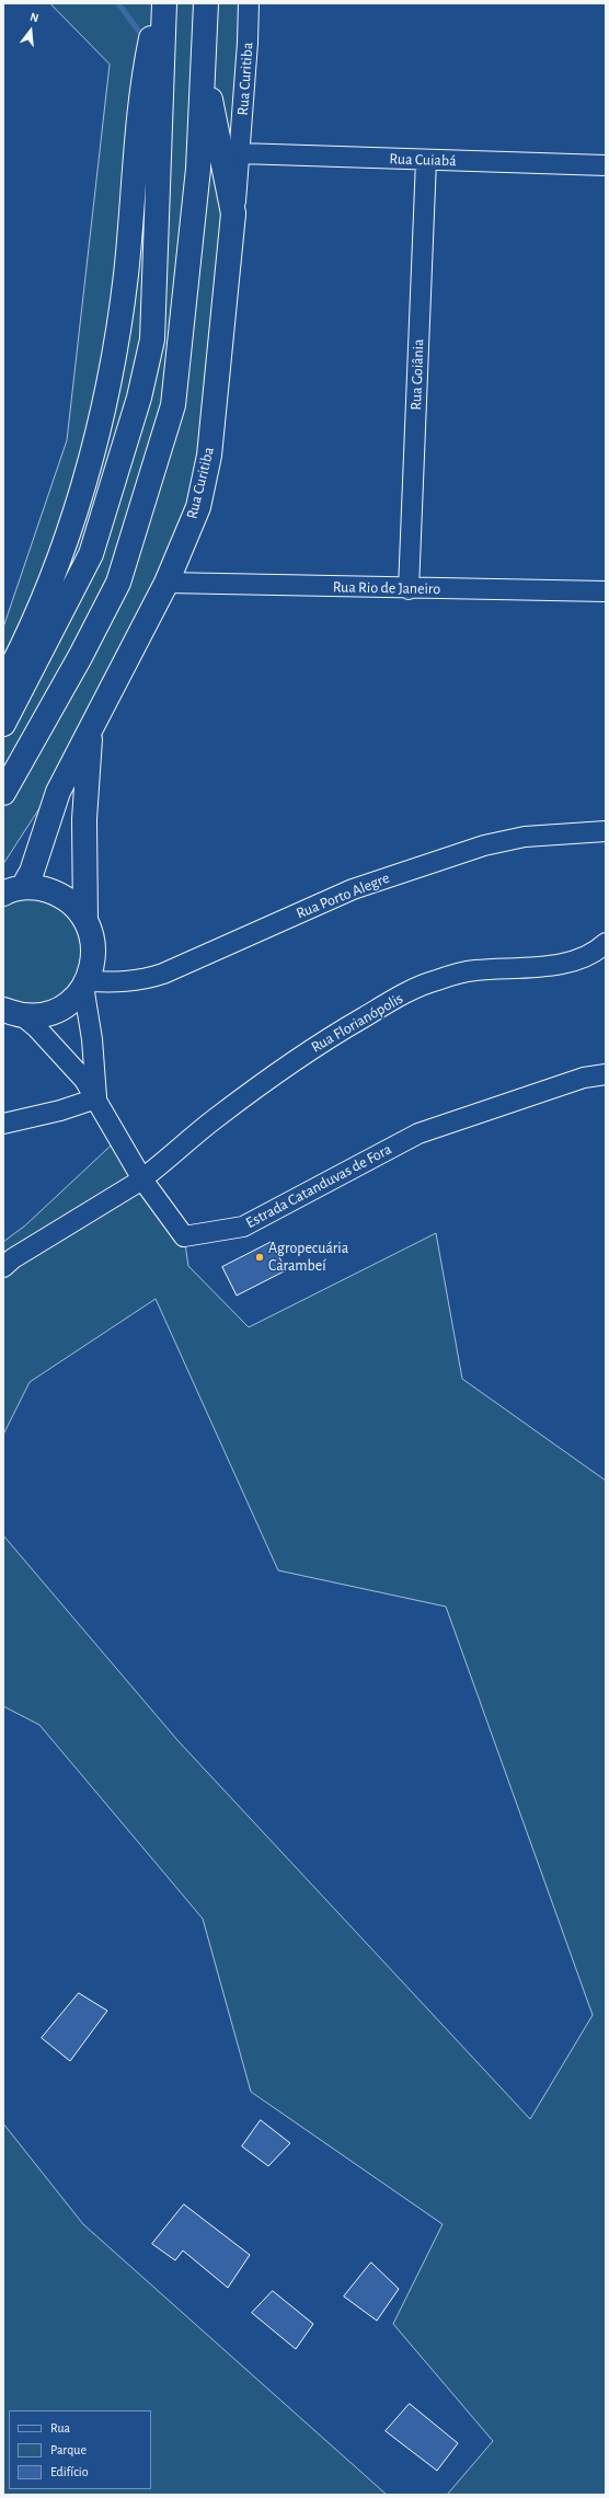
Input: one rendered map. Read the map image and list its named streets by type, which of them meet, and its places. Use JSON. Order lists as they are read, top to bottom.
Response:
{
  "streets": {
    "main road": ["Rua Curitiba"],
    "street": [
      "Rua Cuiabá",
      "Rua Goiânia",
      "Rua Rio de Janeiro",
      "Rua Porto Alegre",
      "Rua Florianópolis",
      "Estrada Catanduvas de Fora"
    ]
  },
  "crossings": [
    ["Rua Curitiba", "Rua Cuiabá"],
    ["Rua Curitiba", "Rua Rio de Janeiro"],
    ["Rua Cuiabá", "Rua Goiânia"],
    ["Rua Goiânia", "Rua Rio de Janeiro"],
    ["Rua Florianópolis", "Estrada Catanduvas de Fora"]
  ],
  "places": ["Agropecuária Carambeí"],
  "legend": ["Rua", "Parque", "Edifício"],
  "north": "top"
}
